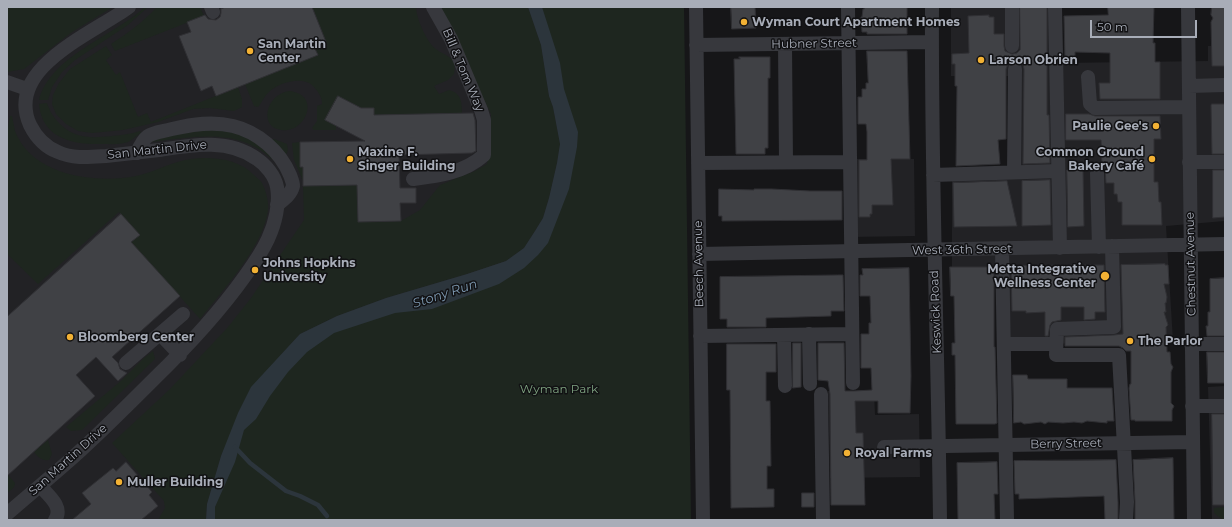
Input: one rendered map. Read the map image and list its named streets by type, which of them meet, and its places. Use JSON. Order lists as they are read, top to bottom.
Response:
{
  "streets": {
    "street": [
      "Hubner Street",
      "Bill & Tom Way",
      "San Martin Drive",
      "West 36th Street",
      "Beech Avenue",
      "Chestnut Avenue",
      "Keswick Road",
      "Berry Street"
    ]
  },
  "crossings": [
    ["Hubner Street", "Beech Avenue"],
    ["Hubner Street", "Keswick Road"],
    ["West 36th Street", "Beech Avenue"],
    ["West 36th Street", "Chestnut Avenue"],
    ["West 36th Street", "Keswick Road"],
    ["Chestnut Avenue", "Berry Street"],
    ["Keswick Road", "Berry Street"]
  ],
  "water": ["Stony Run"],
  "parks": ["Wyman Park"],
  "places": [
    "Wyman Court Apartment Homes",
    "San Martin Center",
    "Larson Obrien",
    "Paulie Gee's",
    "Maxine F. Singer Building",
    "Common Ground Bakery Café",
    "Johns Hopkins University",
    "Metta Integrative Wellness Center",
    "Bloomberg Center",
    "The Parlor",
    "Royal Farms",
    "Muller Building"
  ],
  "scale_bar": "50 m"
}
